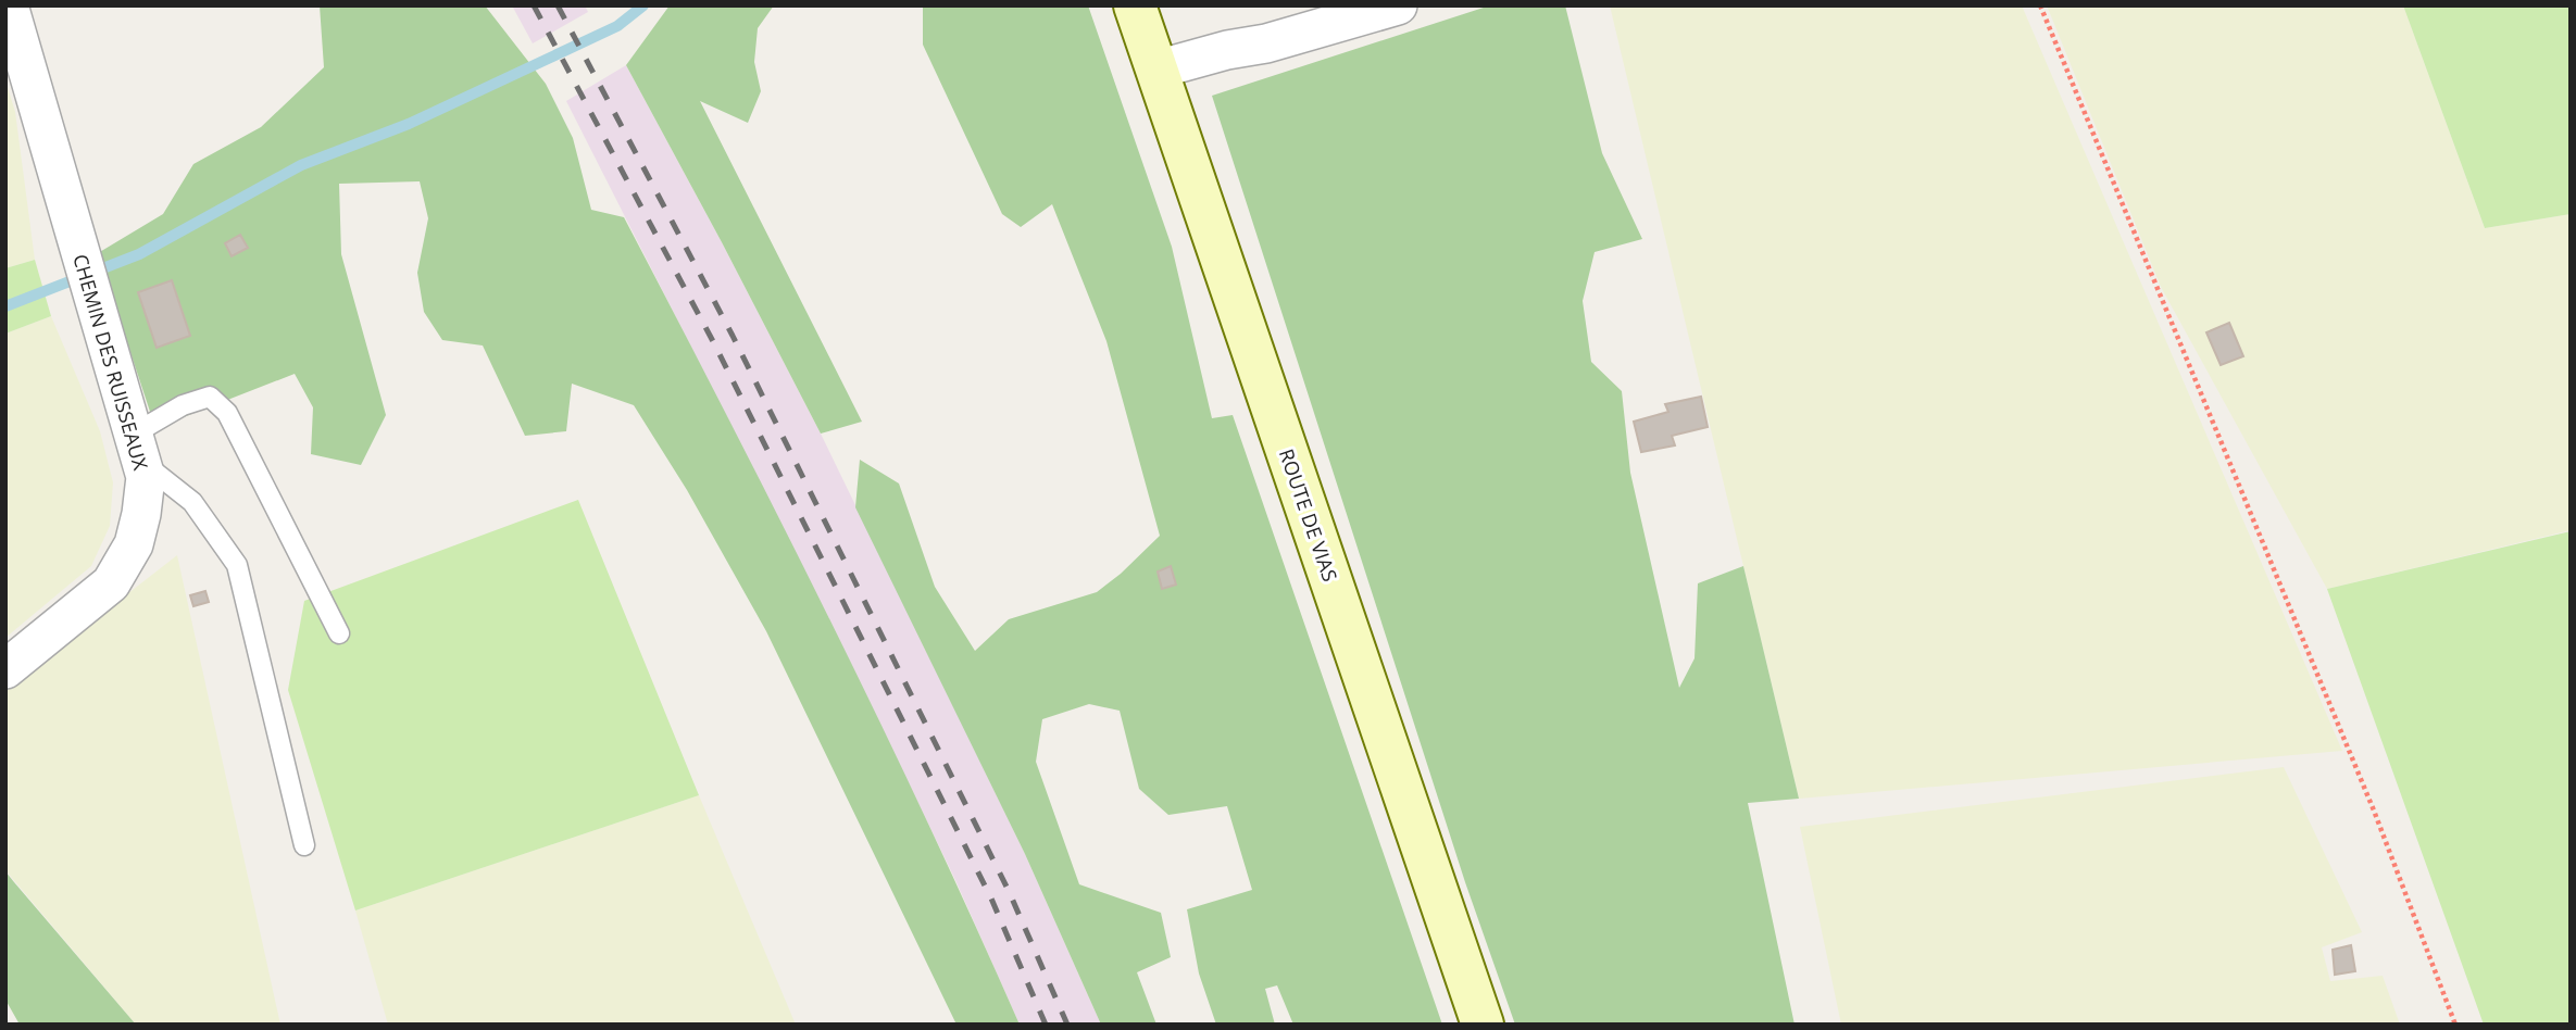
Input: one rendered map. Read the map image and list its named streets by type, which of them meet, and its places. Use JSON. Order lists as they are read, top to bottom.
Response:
{
  "streets": {
    "main road": ["ROUTE DE VIAS"],
    "street": ["CHEMIN DES RUISSEAUX"]
  }
}
